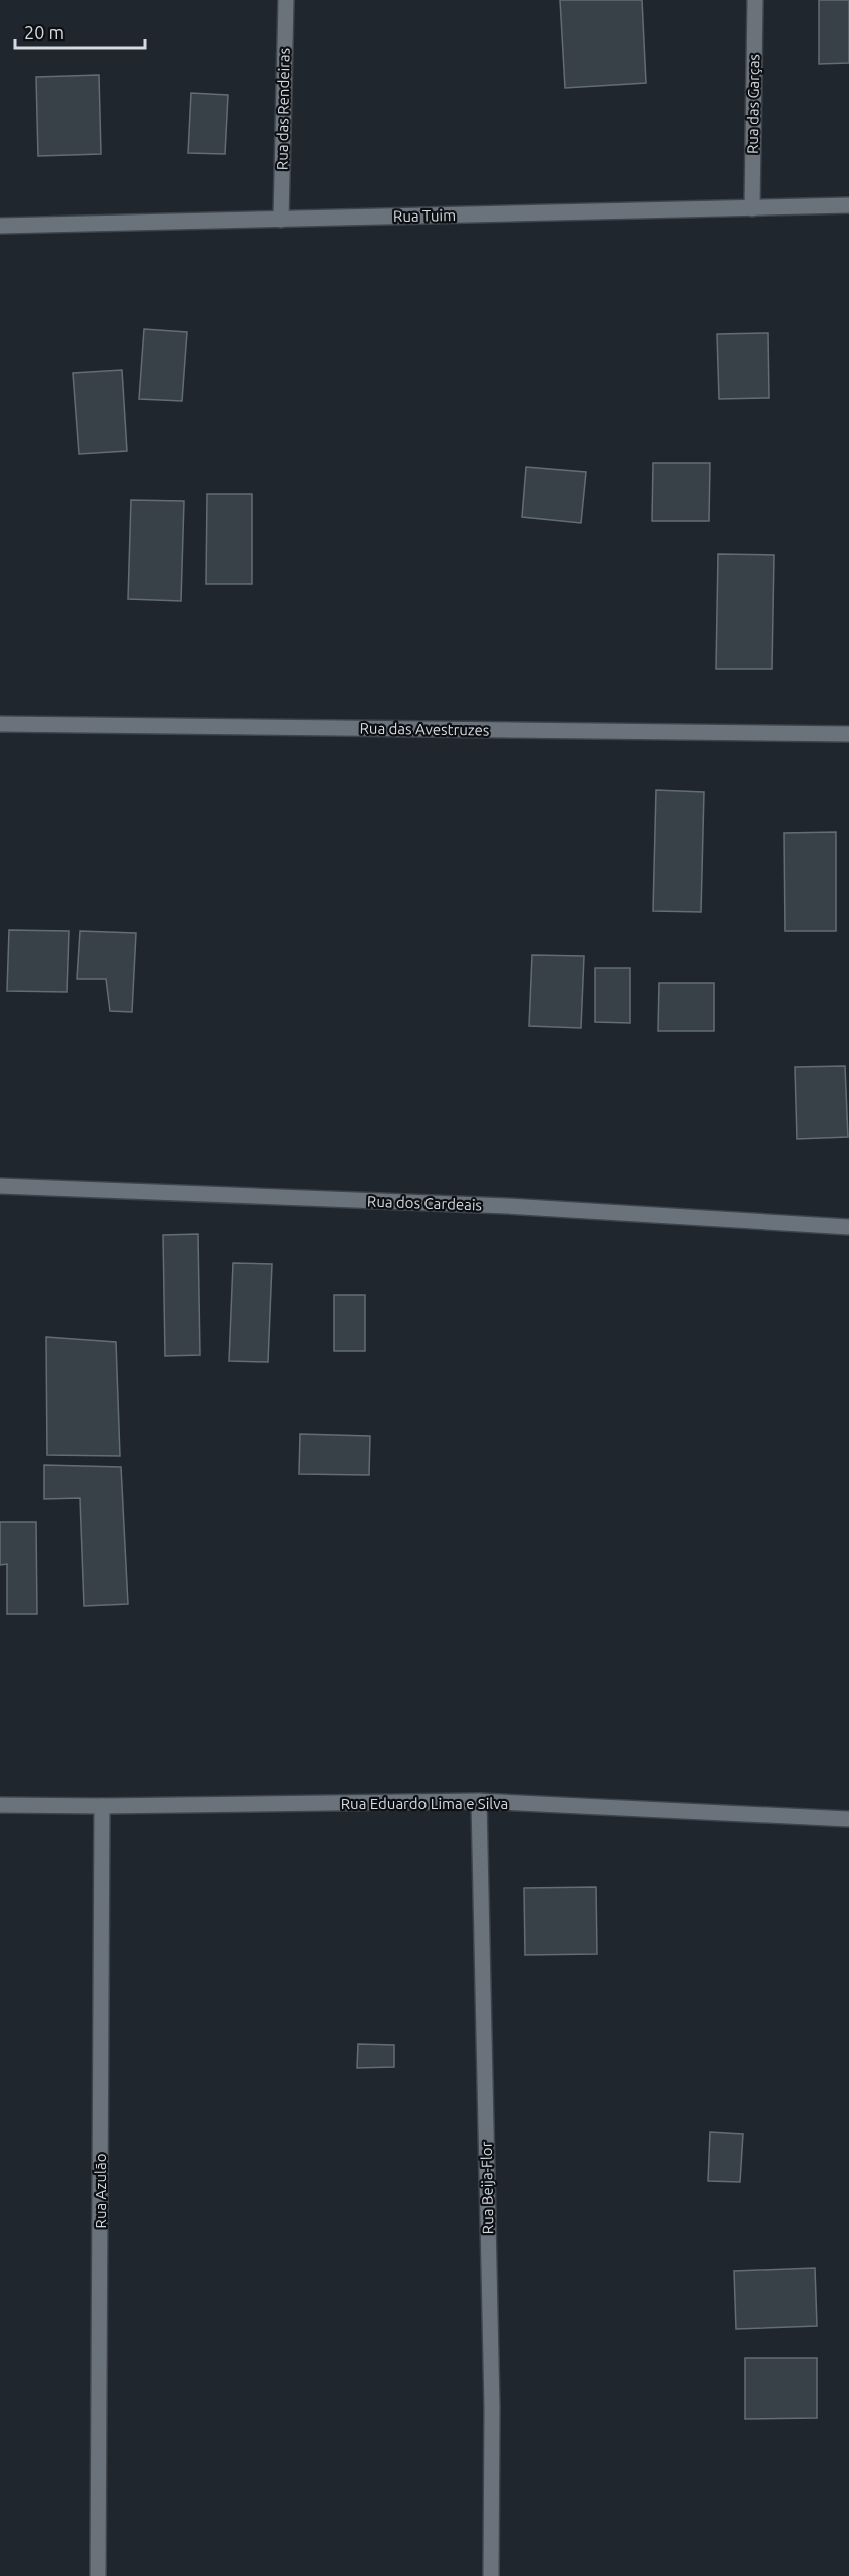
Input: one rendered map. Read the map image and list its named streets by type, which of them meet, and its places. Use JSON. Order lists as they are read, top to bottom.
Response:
{
  "streets": {
    "street": [
      "Rua das Garças",
      "Rua das Rendeiras",
      "Rua Tuim",
      "Rua das Avestruzes",
      "Rua dos Cardeais",
      "Rua Eduardo Lima e Silva",
      "Rua Beija-Flor",
      "Rua Azulão"
    ]
  },
  "crossings": [
    ["Rua das Garças", "Rua Tuim"],
    ["Rua das Rendeiras", "Rua Tuim"],
    ["Rua Eduardo Lima e Silva", "Rua Beija-Flor"],
    ["Rua Eduardo Lima e Silva", "Rua Azulão"]
  ],
  "scale_bar": "20 m"
}
